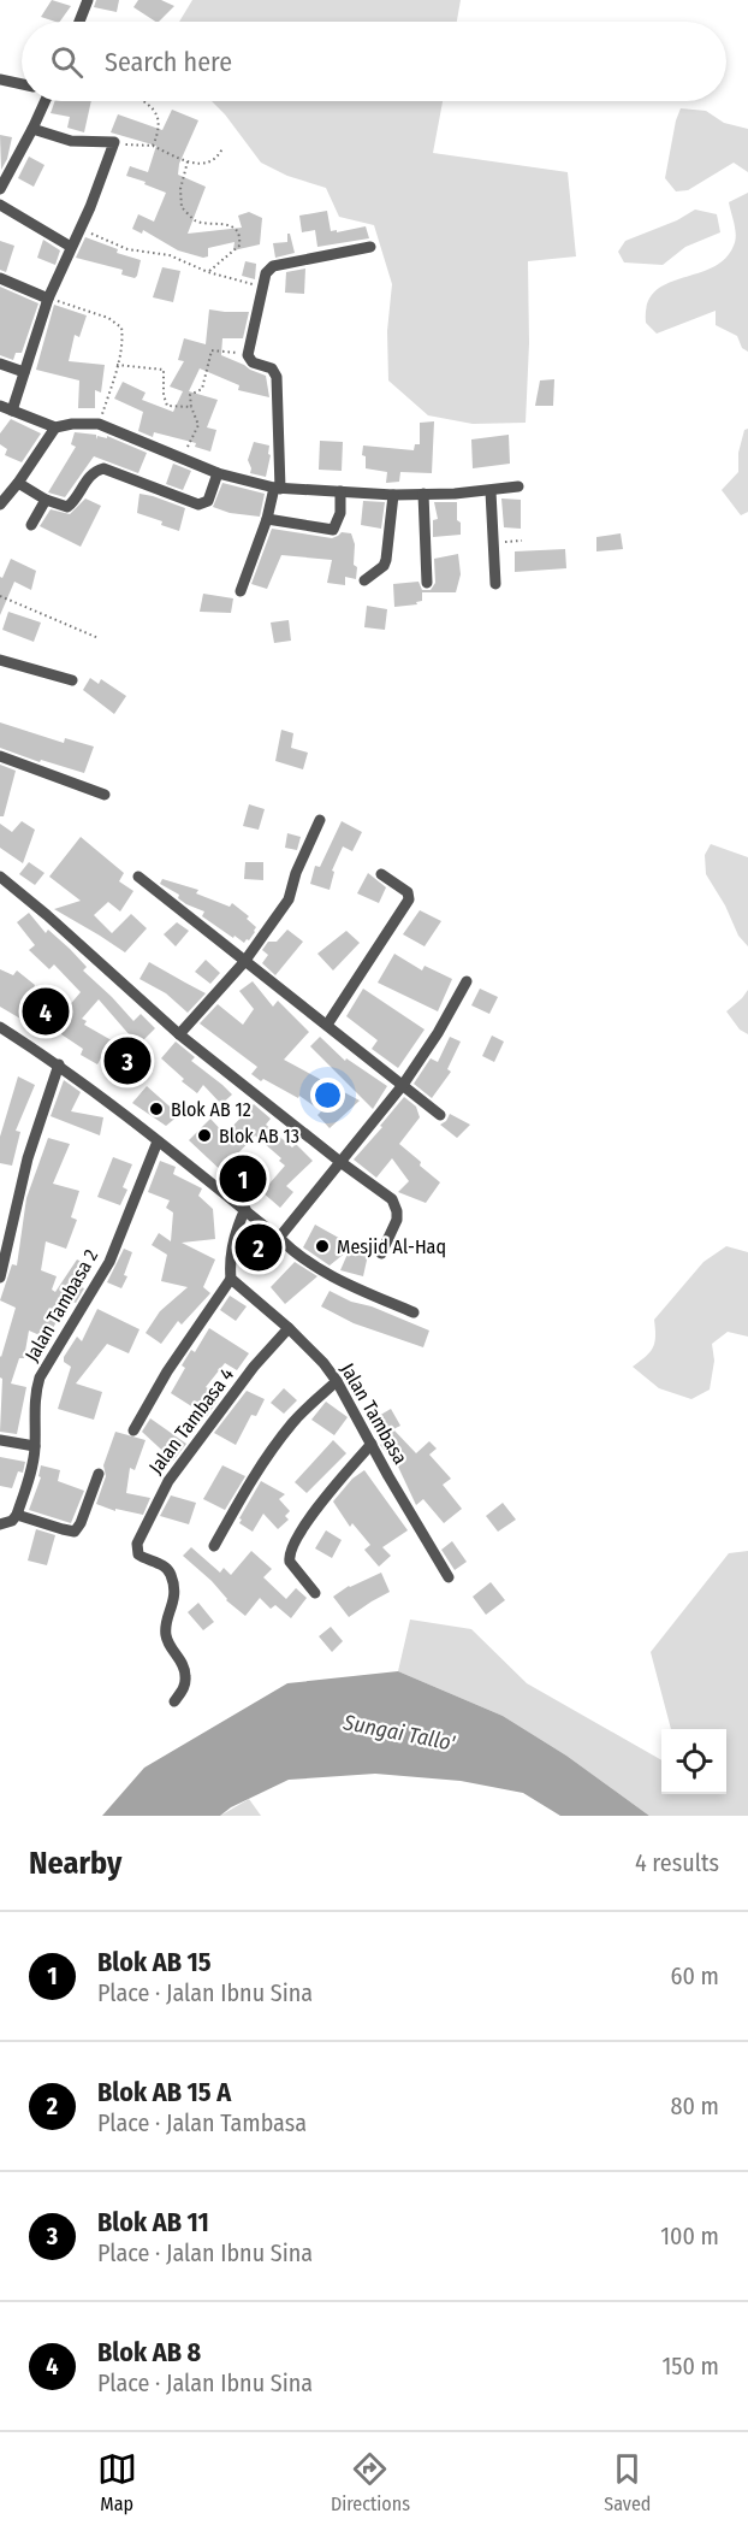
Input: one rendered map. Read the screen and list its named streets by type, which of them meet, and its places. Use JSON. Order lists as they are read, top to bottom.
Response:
{
  "streets": {
    "street": ["Jalan Tambasa 2", "Jalan Tambasa", "Jalan Tambasa 4"]
  },
  "crossings": [
    ["Jalan Tambasa", "Jalan Tambasa 4"]
  ],
  "water": ["Sungai Tallo'"],
  "places": ["Blok AB 12", "Blok AB 13", "Mesjid Al-Haq"],
  "page": {
    "search": "Search here",
    "pins": [
      "4",
      "3",
      "1",
      "2"
    ],
    "heading": ["Nearby", "4 results"],
    "list": [
      {
        "mark": "1",
        "name": "Blok AB 15",
        "note": "Place · Jalan Ibnu Sina",
        "value": "60 m"
      },
      {
        "mark": "2",
        "name": "Blok AB 15 A",
        "note": "Place · Jalan Tambasa",
        "value": "80 m"
      },
      {
        "mark": "3",
        "name": "Blok AB 11",
        "note": "Place · Jalan Ibnu Sina",
        "value": "100 m"
      },
      {
        "mark": "4",
        "name": "Blok AB 8",
        "note": "Place · Jalan Ibnu Sina",
        "value": "150 m"
      }
    ],
    "nav": ["Map", "Directions", "Saved"]
  }
}
